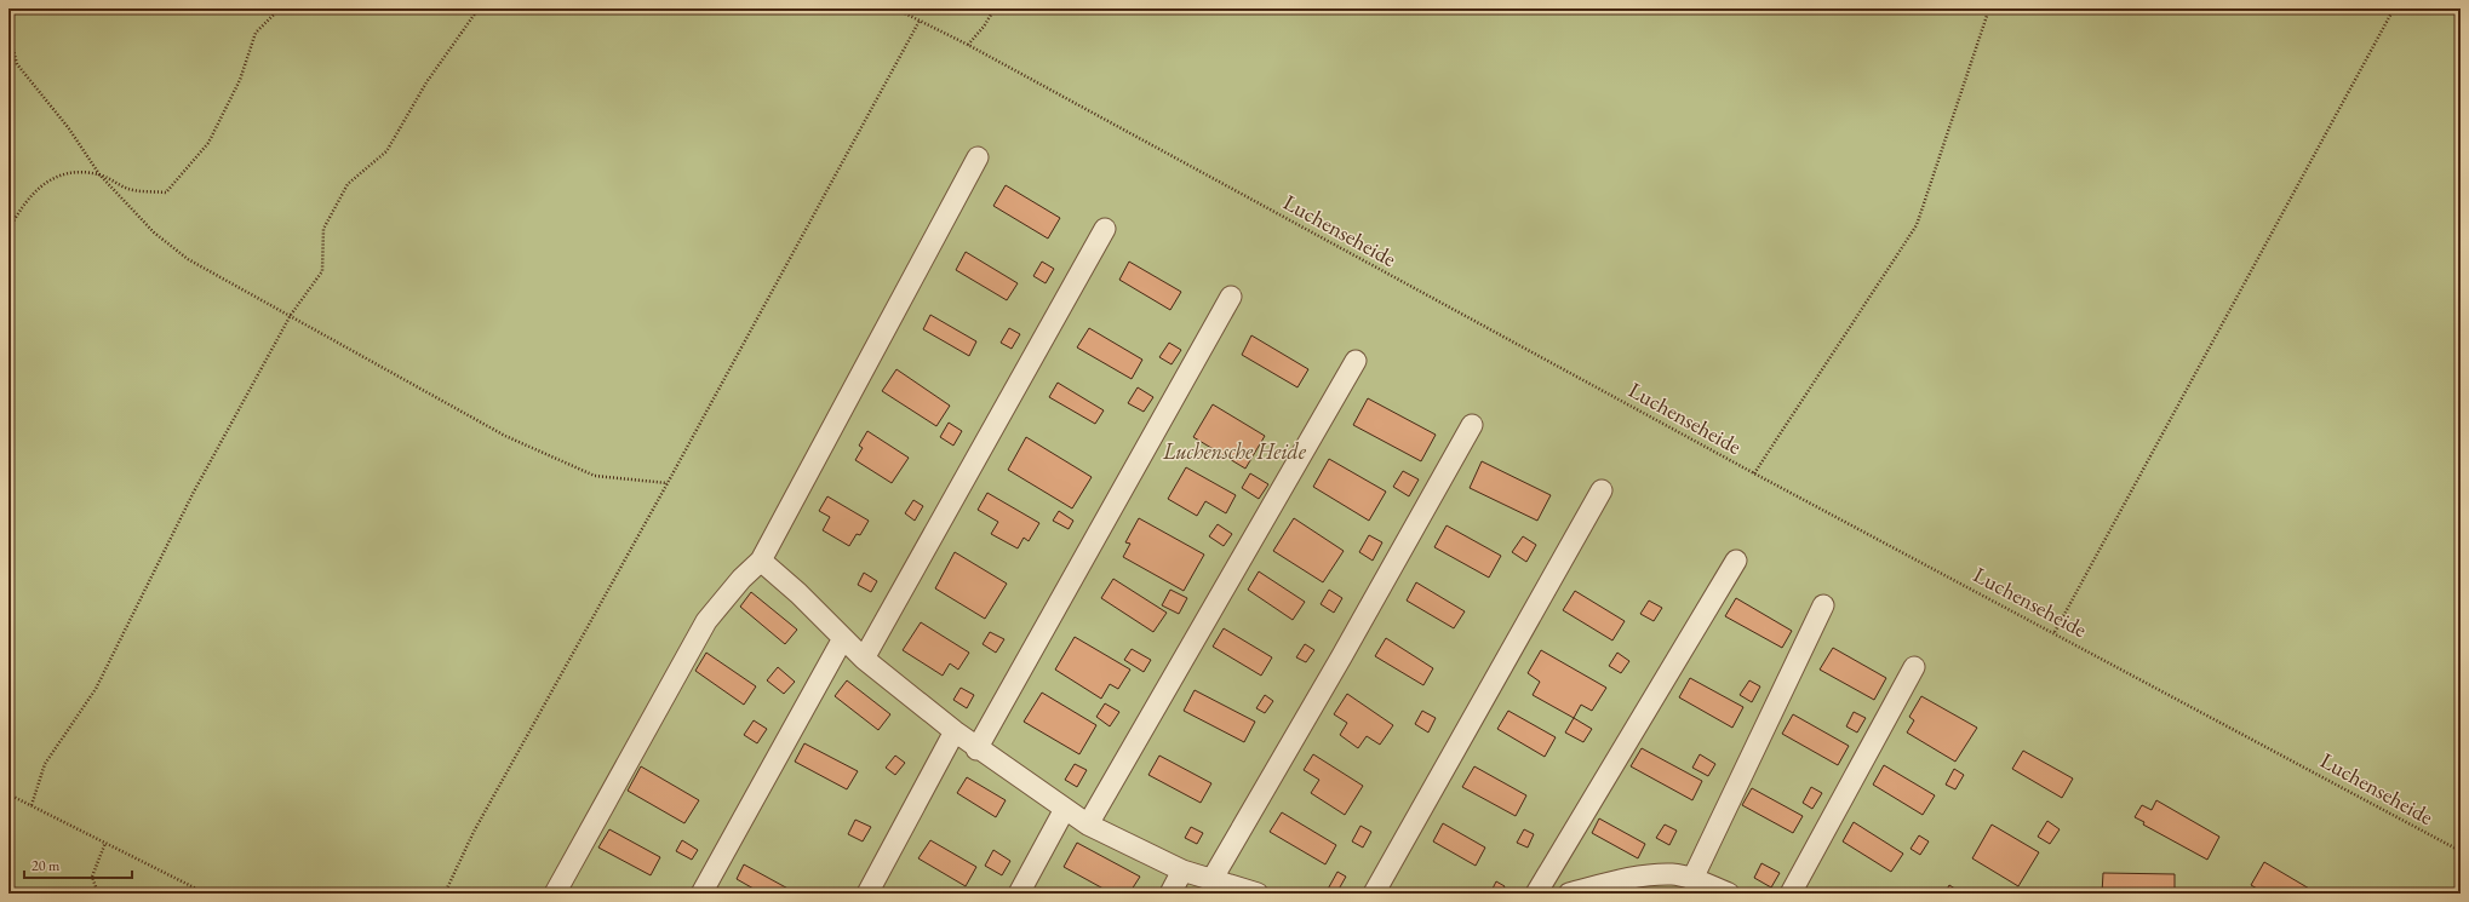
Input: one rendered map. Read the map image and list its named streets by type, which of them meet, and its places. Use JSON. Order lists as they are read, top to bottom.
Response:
{
  "streets": {
    "path": ["Luchenseheide"]
  },
  "parks": ["Luchensche Heide"],
  "scale_bar": "20 m"
}
